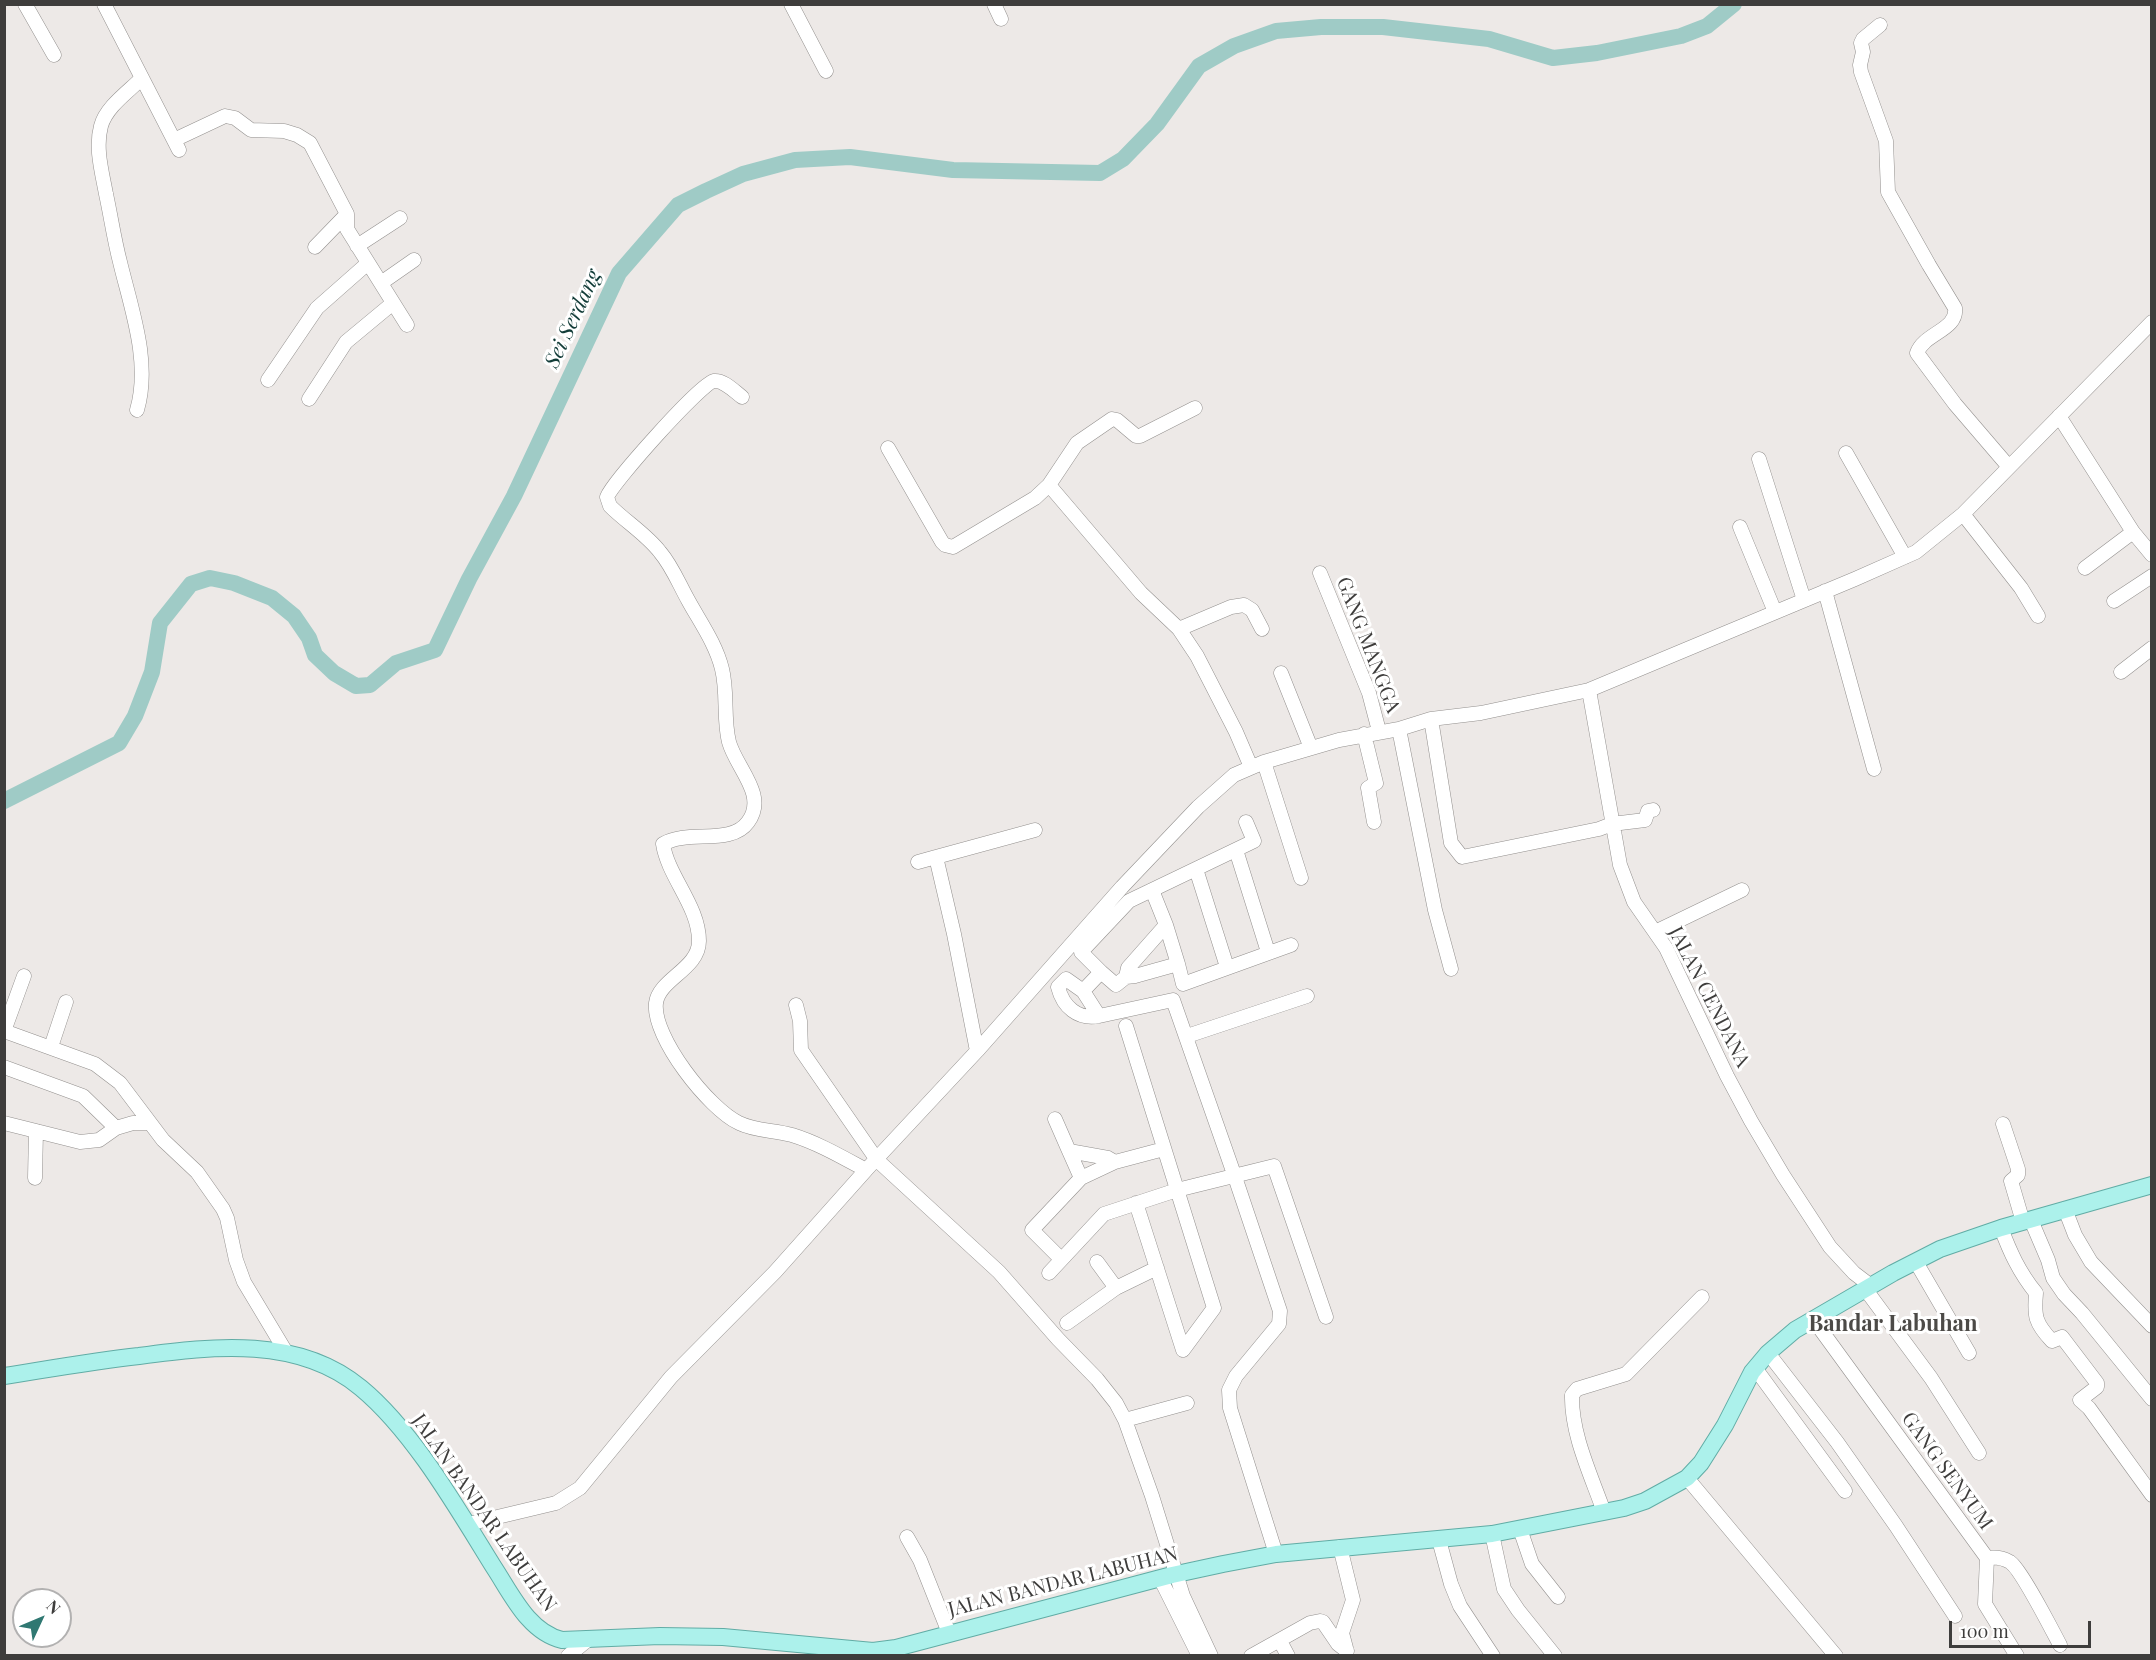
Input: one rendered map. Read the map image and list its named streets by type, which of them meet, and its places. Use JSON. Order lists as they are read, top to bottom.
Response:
{
  "streets": {
    "main road": ["JALAN BANDAR LABUHAN"],
    "street": ["GANG MANGGA", "JALAN CENDANA", "GANG SENYUM"]
  },
  "crossings": [
    ["JALAN CENDANA", "JALAN BANDAR LABUHAN"],
    ["GANG SENYUM", "JALAN BANDAR LABUHAN"]
  ],
  "districts": ["Bandar Labuhan"],
  "water": ["Sei Serdang"],
  "scale_bar": "100 m",
  "north": "top right"
}
